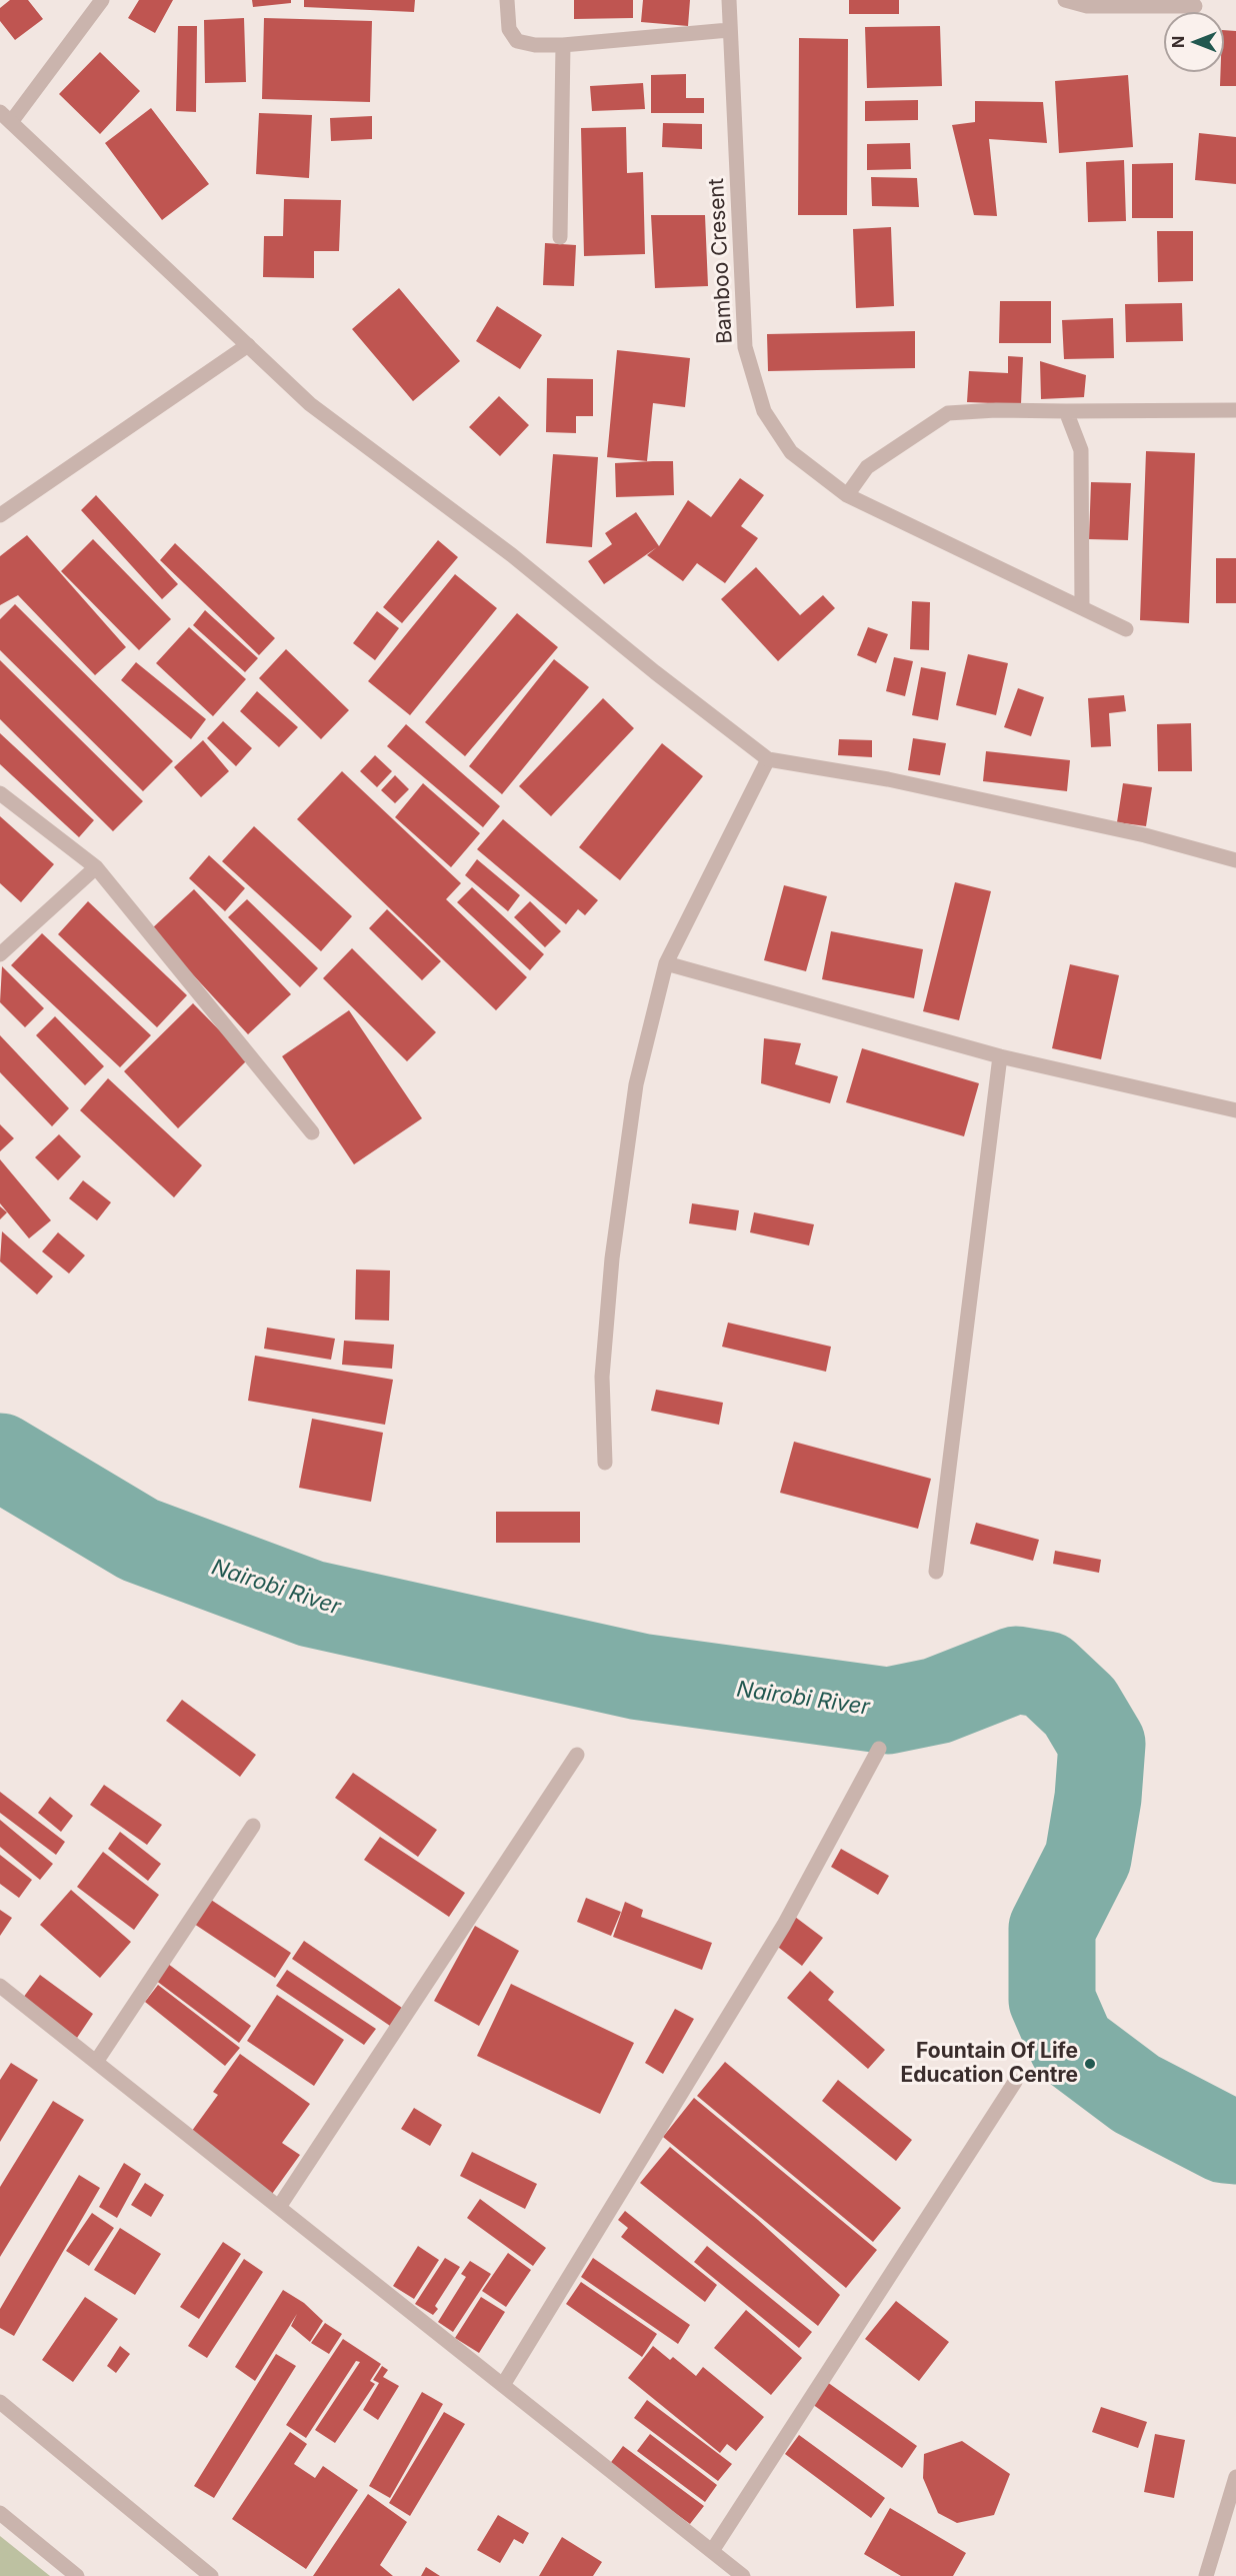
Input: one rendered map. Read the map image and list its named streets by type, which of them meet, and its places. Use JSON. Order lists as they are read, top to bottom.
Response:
{
  "streets": {
    "street": ["Bamboo Cresent"]
  },
  "water": ["Nairobi River"],
  "places": ["Fountain Of Life Education Centre"],
  "north": "left"
}
